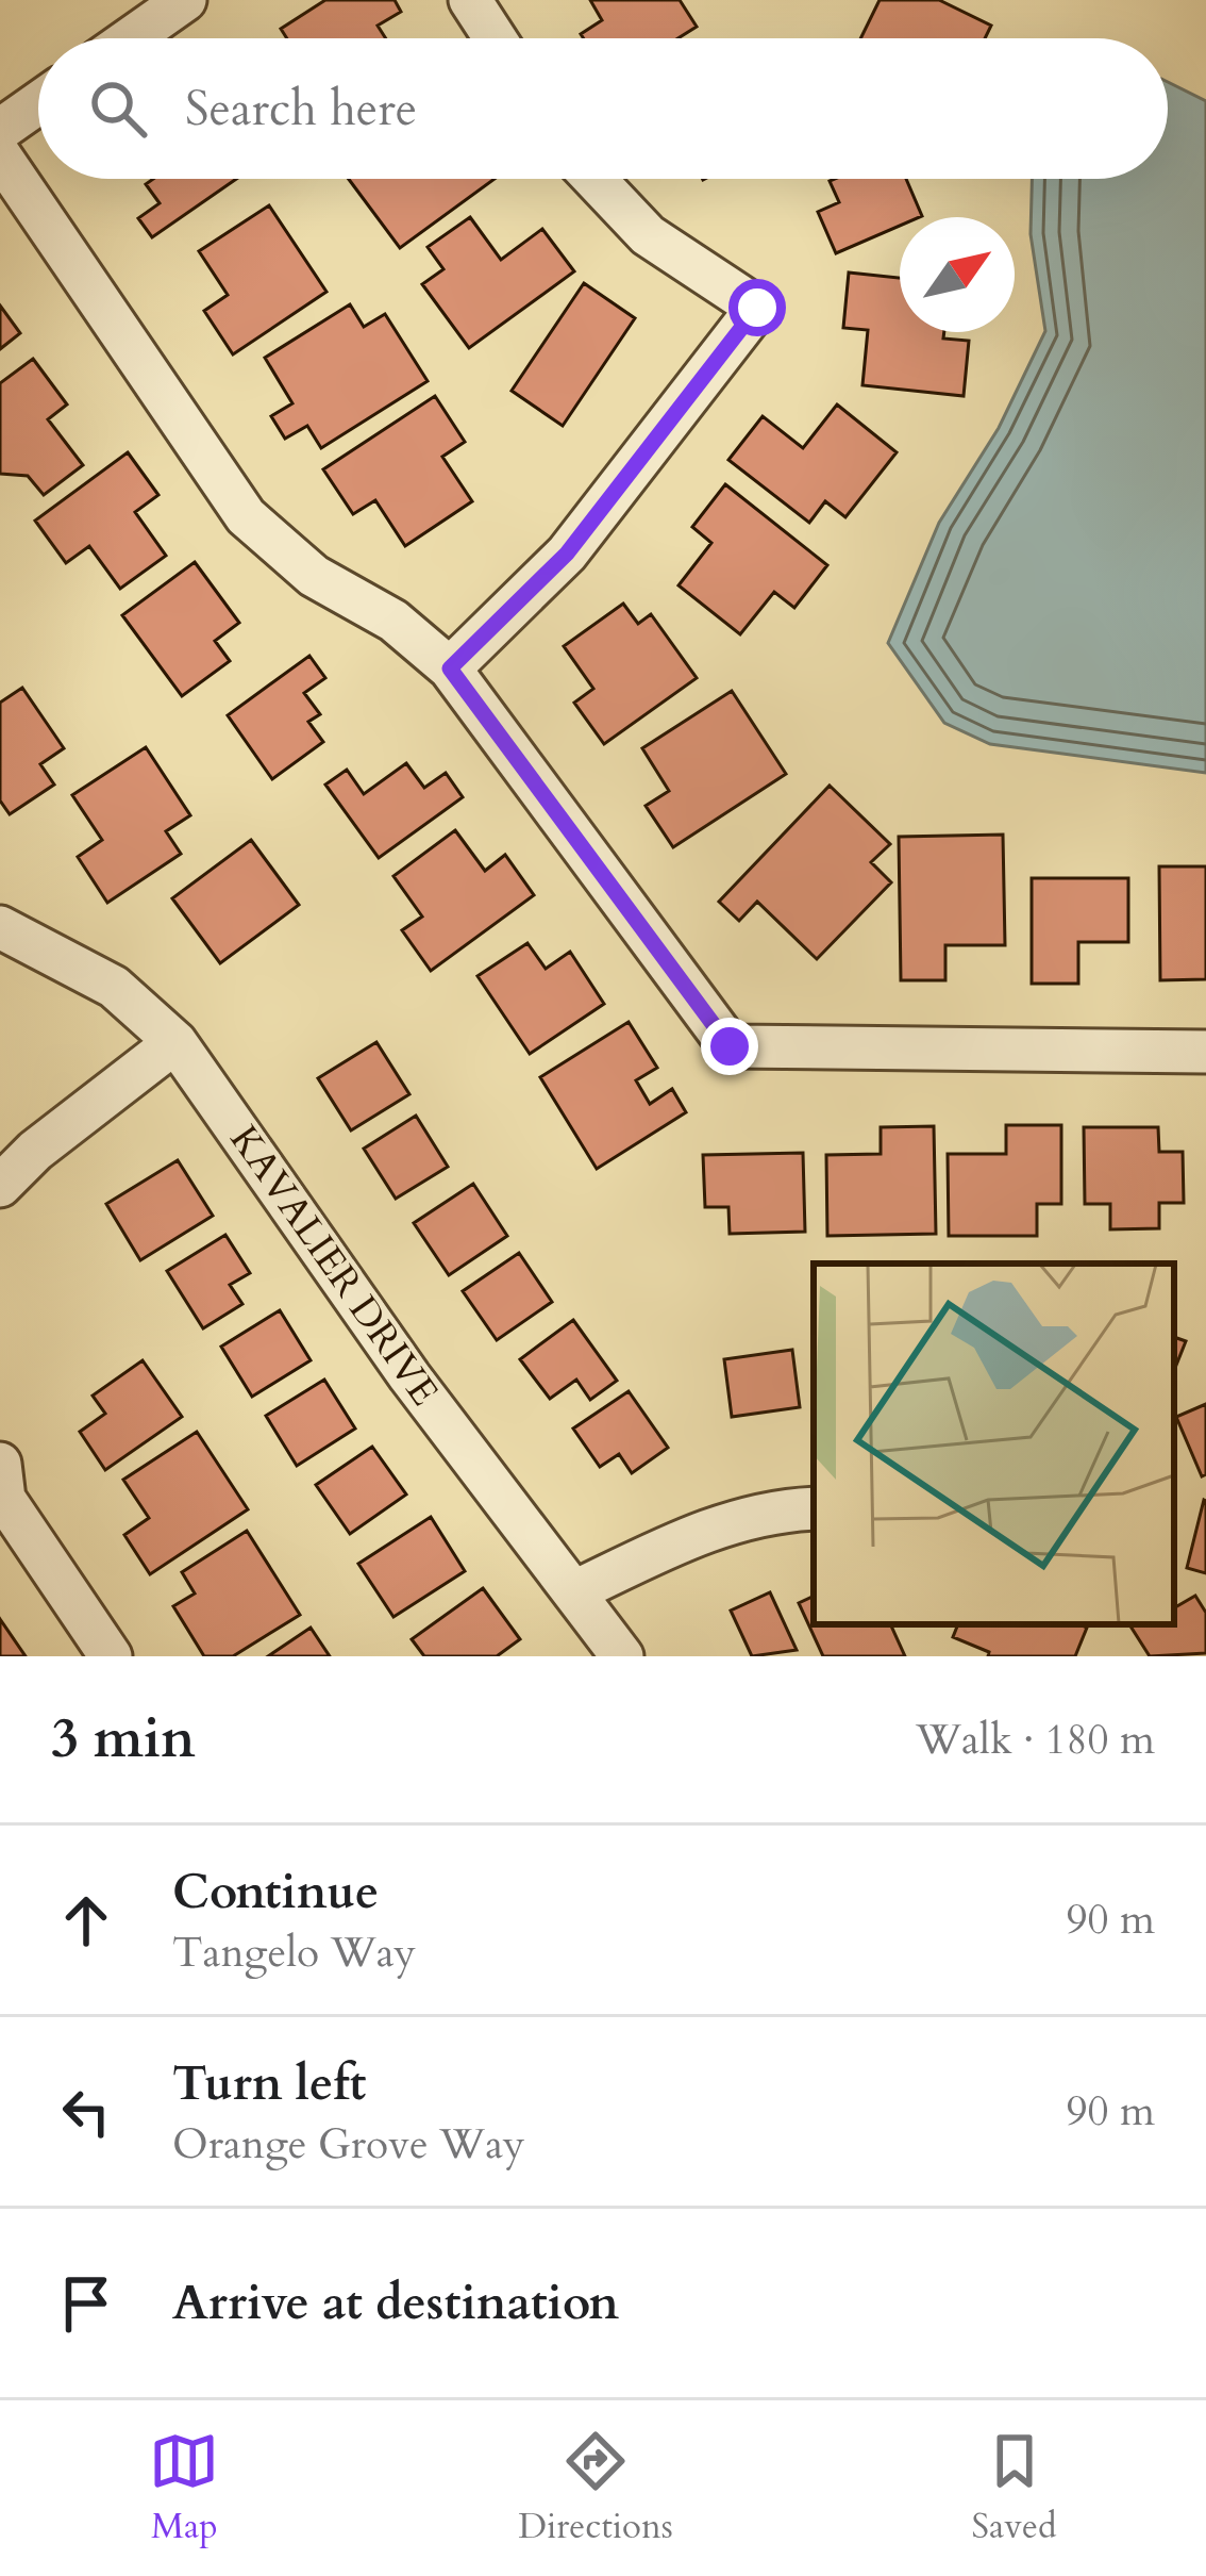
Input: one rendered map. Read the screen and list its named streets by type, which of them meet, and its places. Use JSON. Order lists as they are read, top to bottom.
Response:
{
  "streets": {
    "street": ["KAVALIER DRIVE"]
  },
  "north": "top right",
  "page": {
    "search": "Search here",
    "heading": ["3 min", "Walk · 180 m"],
    "list": [
      ["Continue", "Tangelo Way", "90 m"],
      ["Turn left", "Orange Grove Way", "90 m"],
      "Arrive at destination"
    ],
    "nav": ["Map", "Directions", "Saved"]
  }
}
